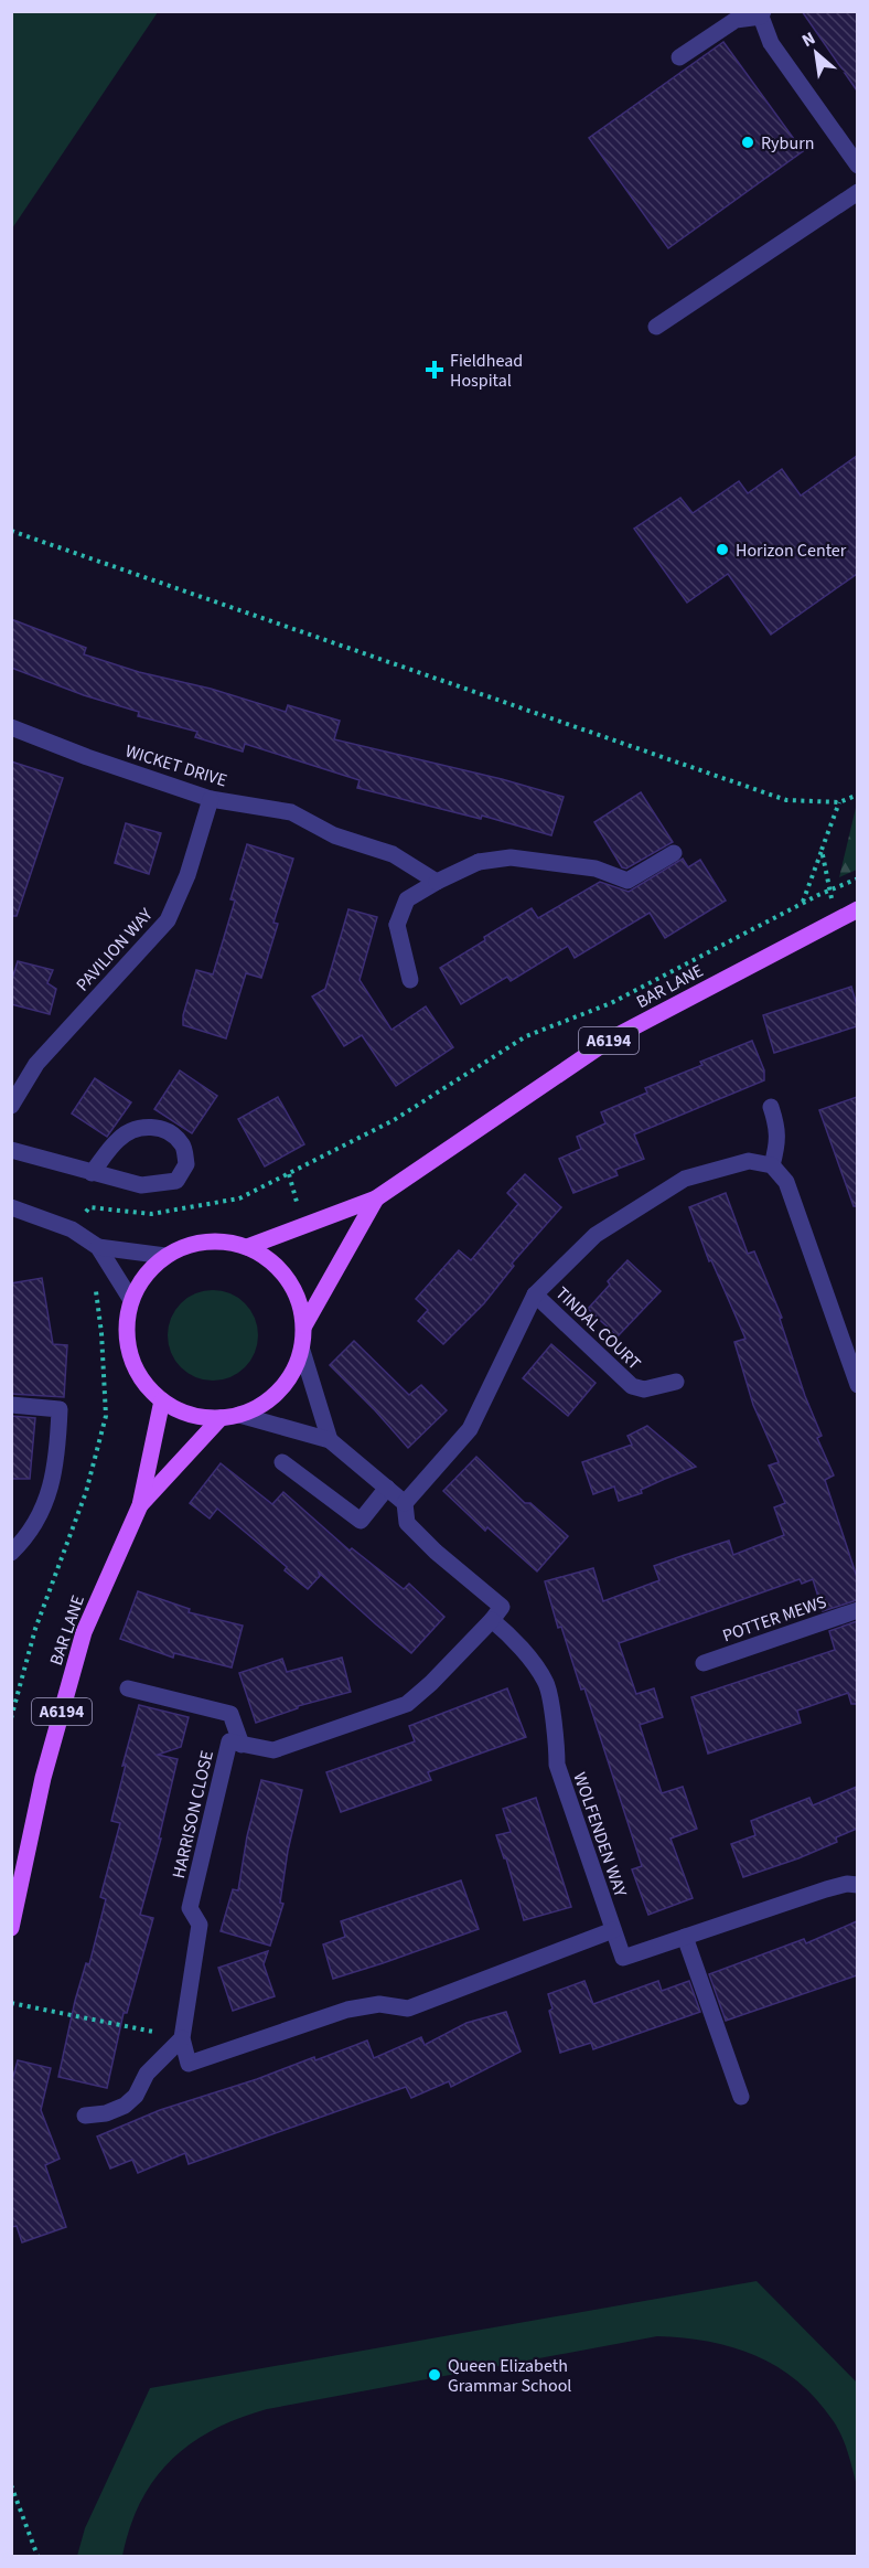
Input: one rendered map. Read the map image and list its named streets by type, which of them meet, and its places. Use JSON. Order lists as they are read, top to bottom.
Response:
{
  "streets": {
    "main road": ["BAR LANE", "A6194"],
    "street": [
      "WICKET DRIVE",
      "PAVILION WAY",
      "TINDAL COURT",
      "POTTER MEWS",
      "HARRISON CLOSE",
      "WOLFENDEN WAY"
    ]
  },
  "crossings": [
    ["WICKET DRIVE", "PAVILION WAY"],
    ["BAR LANE", "A6194"],
    ["HARRISON CLOSE", "WOLFENDEN WAY"]
  ],
  "places": {
    "other": ["Ryburn", "Horizon Center", "Queen Elizabeth Grammar School"],
    "health": ["Fieldhead Hospital"]
  },
  "north": "top left"
}
